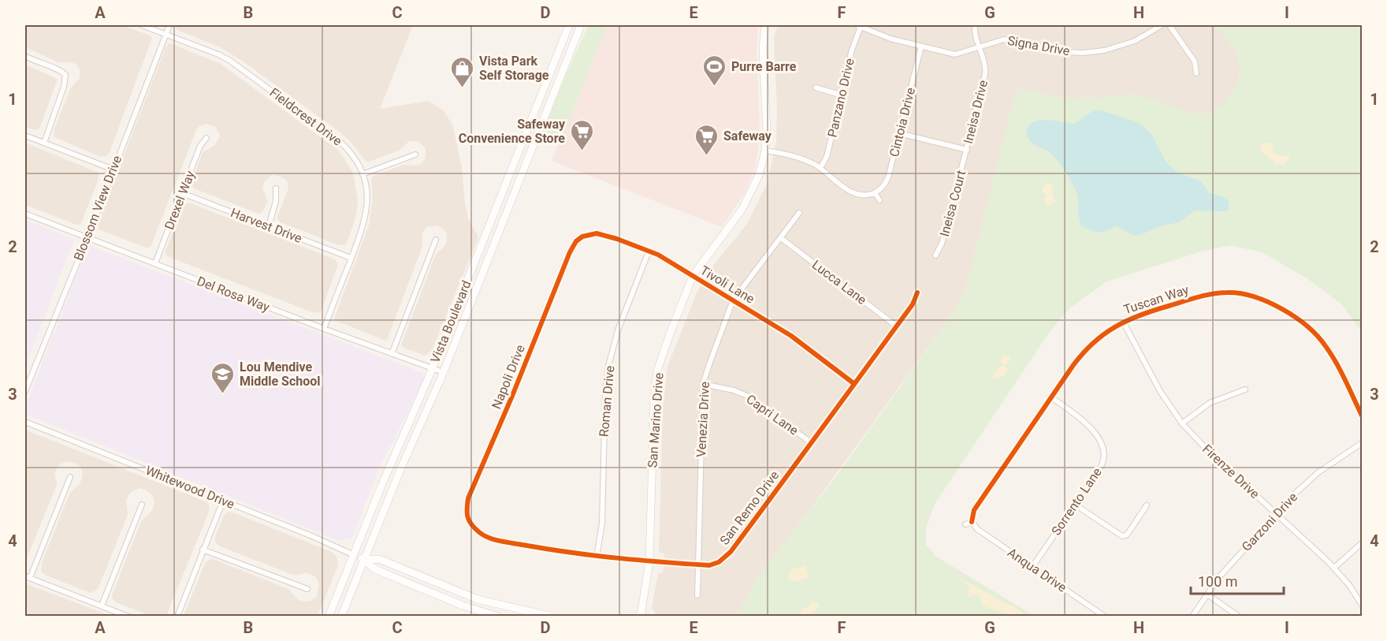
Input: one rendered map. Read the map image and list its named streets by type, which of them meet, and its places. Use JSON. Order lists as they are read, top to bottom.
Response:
{
  "streets": {
    "main road": ["Vista Boulevard", "San Marino Drive"],
    "street": [
      "Signa Drive",
      "Panzano Drive",
      "Ineisa Drive",
      "Fieldcrest Drive",
      "Cintoia Drive",
      "Drexel Way",
      "Ineisa Court",
      "Blossom View Drive",
      "Harvest Drive",
      "Lucca Lane",
      "Tivoli Lane",
      "Del Rosa Way",
      "Tuscan Way",
      "Napoli Drive",
      "Roman Drive",
      "Capri Lane",
      "Venezia Drive",
      "Firenze Drive",
      "Whitewood Drive",
      "Sorrento Lane",
      "San Remo Drive",
      "Garzoni Drive",
      "Anqua Drive"
    ]
  },
  "crossings": [
    ["Signa Drive", "Panzano Drive"],
    ["Signa Drive", "Ineisa Drive"],
    ["Signa Drive", "Cintoia Drive"],
    ["Ineisa Drive", "Ineisa Court"],
    ["Fieldcrest Drive", "Blossom View Drive"],
    ["Fieldcrest Drive", "Harvest Drive"],
    ["Fieldcrest Drive", "Del Rosa Way"],
    ["Drexel Way", "Harvest Drive"],
    ["Drexel Way", "Del Rosa Way"],
    ["Blossom View Drive", "Del Rosa Way"],
    ["Lucca Lane", "Venezia Drive"],
    ["Lucca Lane", "San Remo Drive"],
    ["Tivoli Lane", "Napoli Drive"],
    ["Tivoli Lane", "Roman Drive"],
    ["Tivoli Lane", "Venezia Drive"],
    ["Tivoli Lane", "San Marino Drive"],
    ["Tivoli Lane", "San Remo Drive"],
    ["Del Rosa Way", "Vista Boulevard"],
    ["Tuscan Way", "Firenze Drive"],
    ["Tuscan Way", "Sorrento Lane"],
    ["Tuscan Way", "Anqua Drive"],
    ["Vista Boulevard", "Whitewood Drive"],
    ["Napoli Drive", "San Remo Drive"],
    ["Roman Drive", "San Remo Drive"],
    ["Capri Lane", "Venezia Drive"],
    ["Capri Lane", "San Remo Drive"],
    ["Venezia Drive", "San Remo Drive"],
    ["San Marino Drive", "San Remo Drive"],
    ["Firenze Drive", "Garzoni Drive"],
    ["Sorrento Lane", "Anqua Drive"]
  ],
  "places": {
    "sports": ["Purre Barre"],
    "shop": ["Vista Park Self Storage"],
    "supermarket": ["Safeway Convenience Store", "Safeway"],
    "school or university": ["Lou Mendive Middle School"]
  },
  "scale_bar": "100 m",
  "grid": {
    "columns": [
      "A",
      "B",
      "C",
      "D",
      "E",
      "F",
      "G",
      "H",
      "I"
    ],
    "rows": [
      "1",
      "2",
      "3",
      "4"
    ]
  }
}
